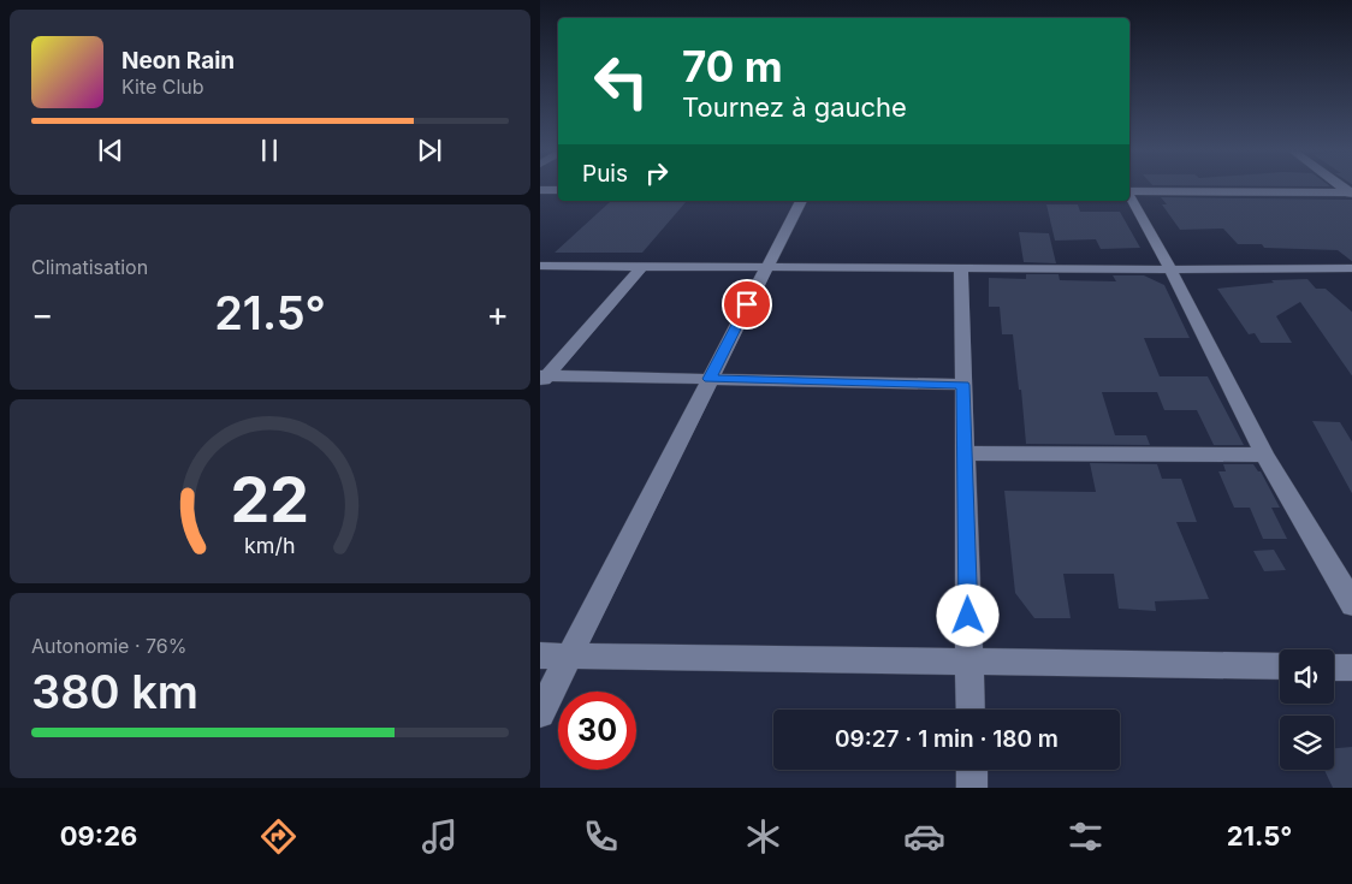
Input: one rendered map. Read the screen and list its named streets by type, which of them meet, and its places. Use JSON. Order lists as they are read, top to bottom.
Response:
{
  "page": {
    "turn": ["70 m", "Tournez à gauche"],
    "song": ["Neon Rain", "Kite Club"],
    "then": "Puis",
    "tile": [
      "Climatisation",
      ["Autonomie · 76%", "380 km"]
    ],
    "heat": ["−", "21.5°", "+"],
    "limit": "30",
    "trip": "09:27 · 1 min · 180 m",
    "tabs": ["09:26", "21.5°"],
    "gauge": ["22", "km/h"]
  }
}
